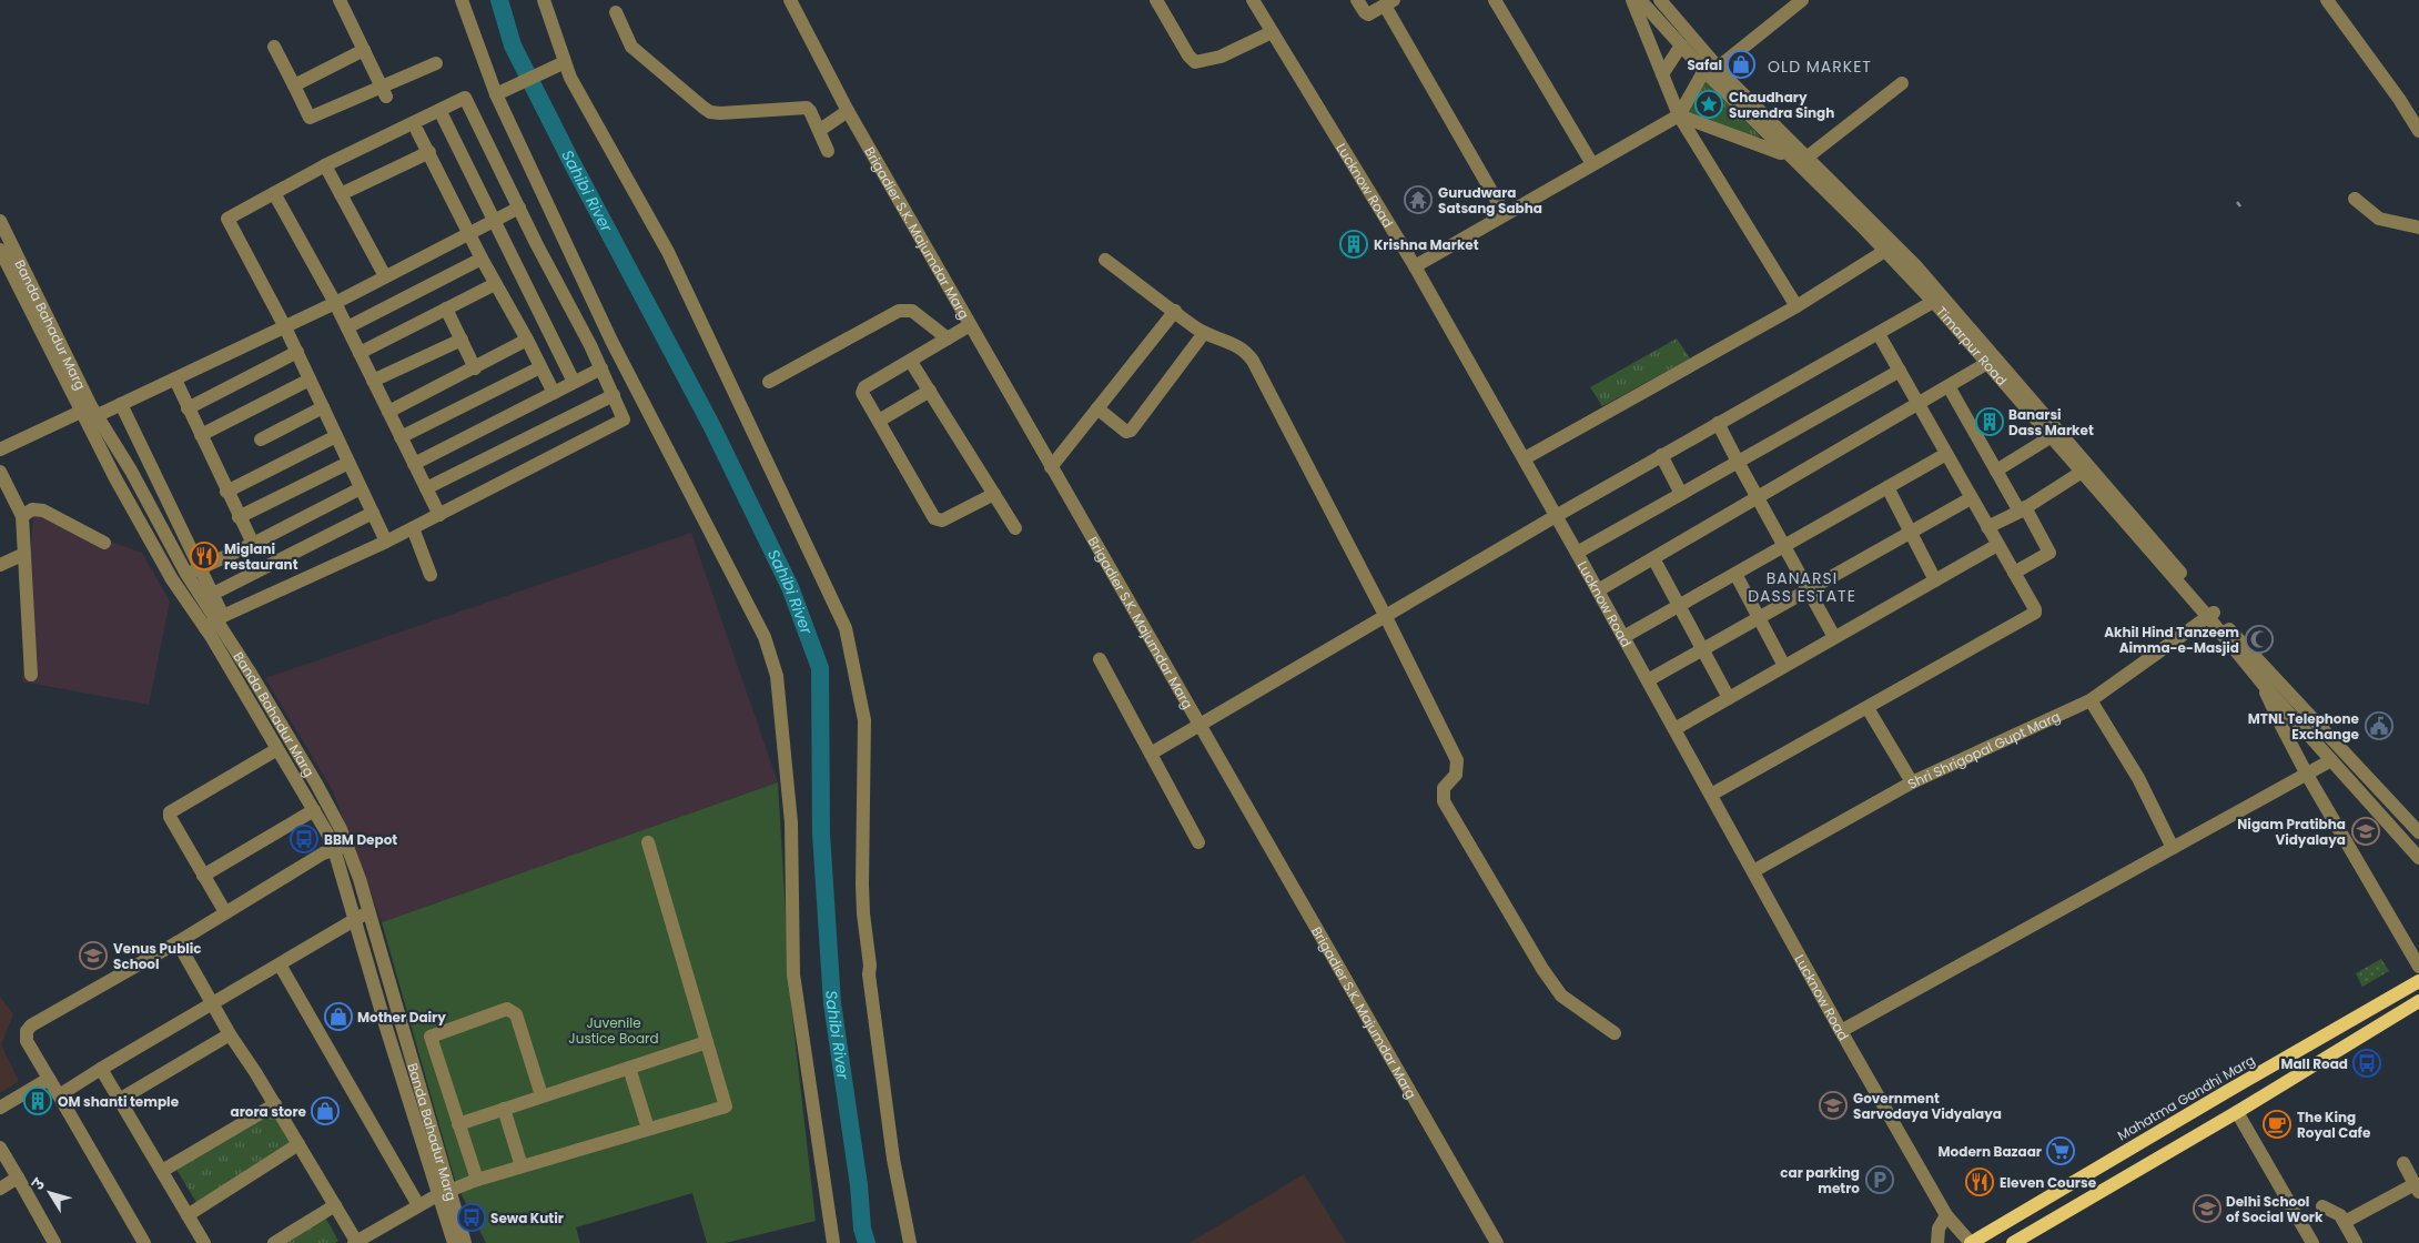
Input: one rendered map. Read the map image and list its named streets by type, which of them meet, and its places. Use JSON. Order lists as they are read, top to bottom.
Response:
{
  "streets": {
    "main road": ["Mahatma Gandhi Marg"],
    "street": [
      "Lucknow Road",
      "Brigadier S.K. Majumdar Marg",
      "Banda Bahadur Marg",
      "Timarpur Road",
      "Shri Shrigopal Gupt Marg"
    ]
  },
  "crossings": [
    ["Lucknow Road", "Shri Shrigopal Gupt Marg"],
    ["Lucknow Road", "Mahatma Gandhi Marg"],
    ["Timarpur Road", "Shri Shrigopal Gupt Marg"]
  ],
  "districts": ["OLD MARKET", "BANARSI DASS ESTATE"],
  "water": ["Sahibi River"],
  "parks": ["Juvenile Justice Board"],
  "places": {
    "shop": ["Safal", "Mother Dairy", "arora store"],
    "place": ["Chaudhary Surendra Singh"],
    "temple": ["Gurudwara Satsang Sabha"],
    "building": ["Krishna Market", "Banarsi Dass Market", "OM shanti temple"],
    "restaurant": ["Miglani restaurant", "Eleven Course"],
    "mosque": ["Akhil Hind Tanzeem Aimma-e-Masjid"],
    "public building": ["MTNL Telephone Exchange"],
    "school or university": [
      "Nigam Pratibha Vidyalaya",
      "Venus Public School",
      "Government Sarvodaya Vidyalaya",
      "Delhi School of Social Work"
    ],
    "bus stop": ["BBM Depot", "Mall Road", "Sewa Kutir"],
    "cafe": ["The King Royal Cafe"],
    "supermarket": ["Modern Bazaar"],
    "parking": ["car parking metro"]
  },
  "north": "top left"
}
